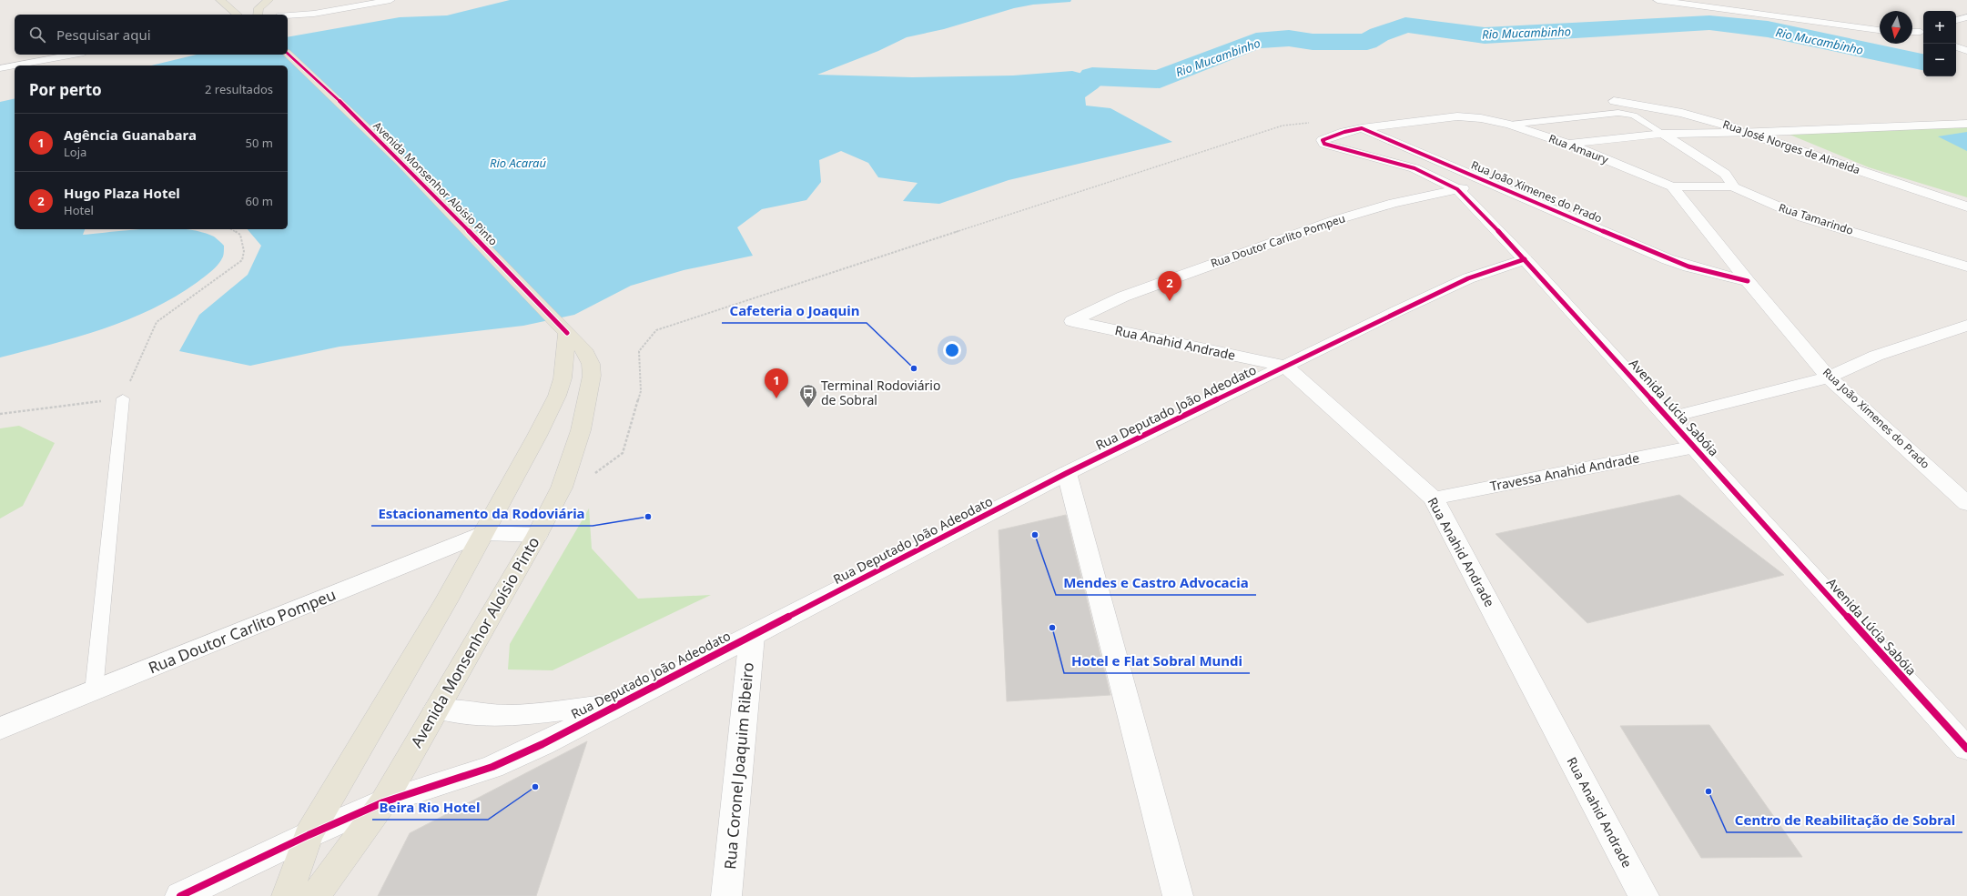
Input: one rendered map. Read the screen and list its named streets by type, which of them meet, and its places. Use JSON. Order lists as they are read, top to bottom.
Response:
{
  "streets": {
    "main road": ["Avenida Monsenhor Aloísio Pinto"],
    "street": [
      "Rua José Norges de Almeida",
      "Rua Amaury",
      "Rua João Ximenes do Prado",
      "Rua Tamarindo",
      "Rua Doutor Carlito Pompeu",
      "Rua Anahid Andrade",
      "Rua Deputado João Adeodato",
      "Avenida Lúcia Sabóia",
      "Travessa Anahid Andrade",
      "Rua Coronel Joaquim Ribeiro"
    ]
  },
  "crossings": [
    ["Rua Amaury", "Rua João Ximenes do Prado"],
    ["Rua Amaury", "Avenida Lúcia Sabóia"],
    ["Avenida Monsenhor Aloísio Pinto", "Rua Deputado João Adeodato"],
    ["Rua João Ximenes do Prado", "Rua Doutor Carlito Pompeu"],
    ["Rua João Ximenes do Prado", "Avenida Lúcia Sabóia"],
    ["Rua Doutor Carlito Pompeu", "Rua Anahid Andrade"],
    ["Rua Doutor Carlito Pompeu", "Avenida Lúcia Sabóia"],
    ["Rua Anahid Andrade", "Rua Deputado João Adeodato"],
    ["Rua Anahid Andrade", "Travessa Anahid Andrade"],
    ["Rua Deputado João Adeodato", "Avenida Lúcia Sabóia"],
    ["Rua Deputado João Adeodato", "Rua Coronel Joaquim Ribeiro"],
    ["Avenida Lúcia Sabóia", "Travessa Anahid Andrade"]
  ],
  "water": ["Rio Mucambinho", "Rio Acaraú"],
  "places": {
    "other": [
      "Cafeteria o Joaquin",
      "Estacionamento da Rodoviária",
      "Mendes e Castro Advocacia",
      "Hotel e Flat Sobral Mundi",
      "Beira Rio Hotel",
      "Centro de Reabilitação de Sobral"
    ],
    "bus stop": ["Terminal Rodoviário de Sobral"]
  },
  "north": "bottom",
  "page": {
    "map_buttons": ["+", "−"],
    "search": "Pesquisar aqui",
    "heading": ["Por perto", "2 resultados"],
    "list": [
      {
        "mark": "1",
        "name": "Agência Guanabara",
        "note": "Loja",
        "value": "50 m"
      },
      {
        "mark": "2",
        "name": "Hugo Plaza Hotel",
        "note": "Hotel",
        "value": "60 m"
      }
    ],
    "pins": ["2", "1"]
  }
}
